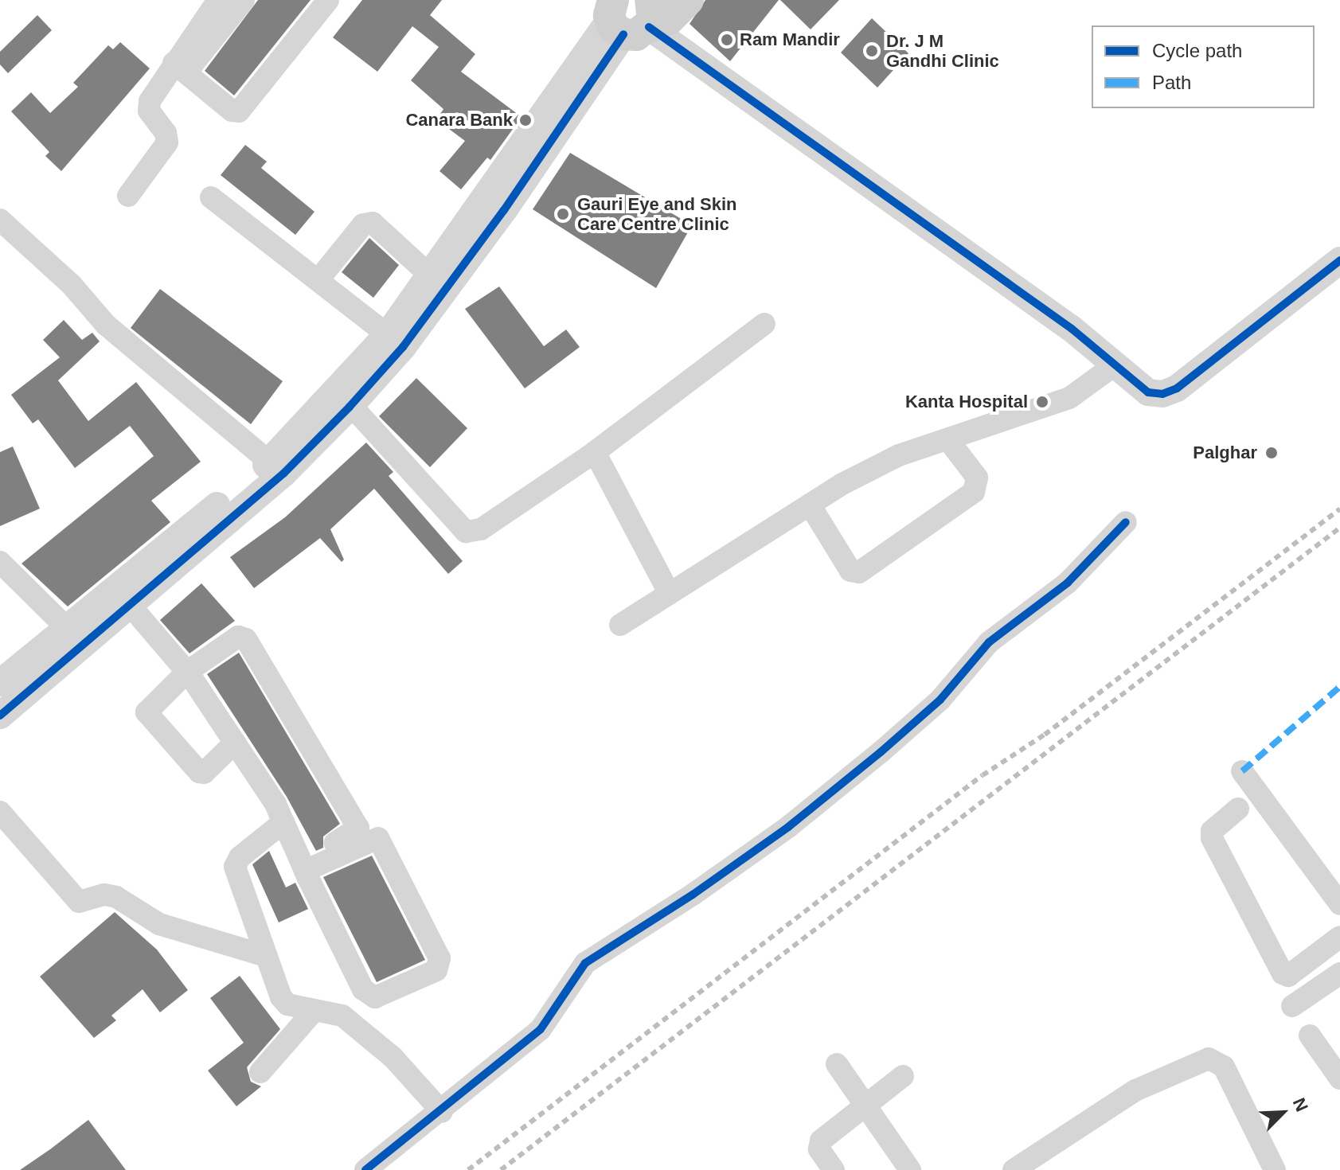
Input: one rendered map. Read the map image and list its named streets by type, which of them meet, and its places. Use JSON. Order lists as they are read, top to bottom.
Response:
{
  "places": [
    "Ram Mandir",
    "Dr. J M Gandhi Clinic",
    "Canara Bank",
    "Gauri Eye and Skin Care Centre Clinic",
    "Kanta Hospital",
    "Palghar"
  ],
  "legend": ["Cycle path", "Path"],
  "north": "top right"
}
